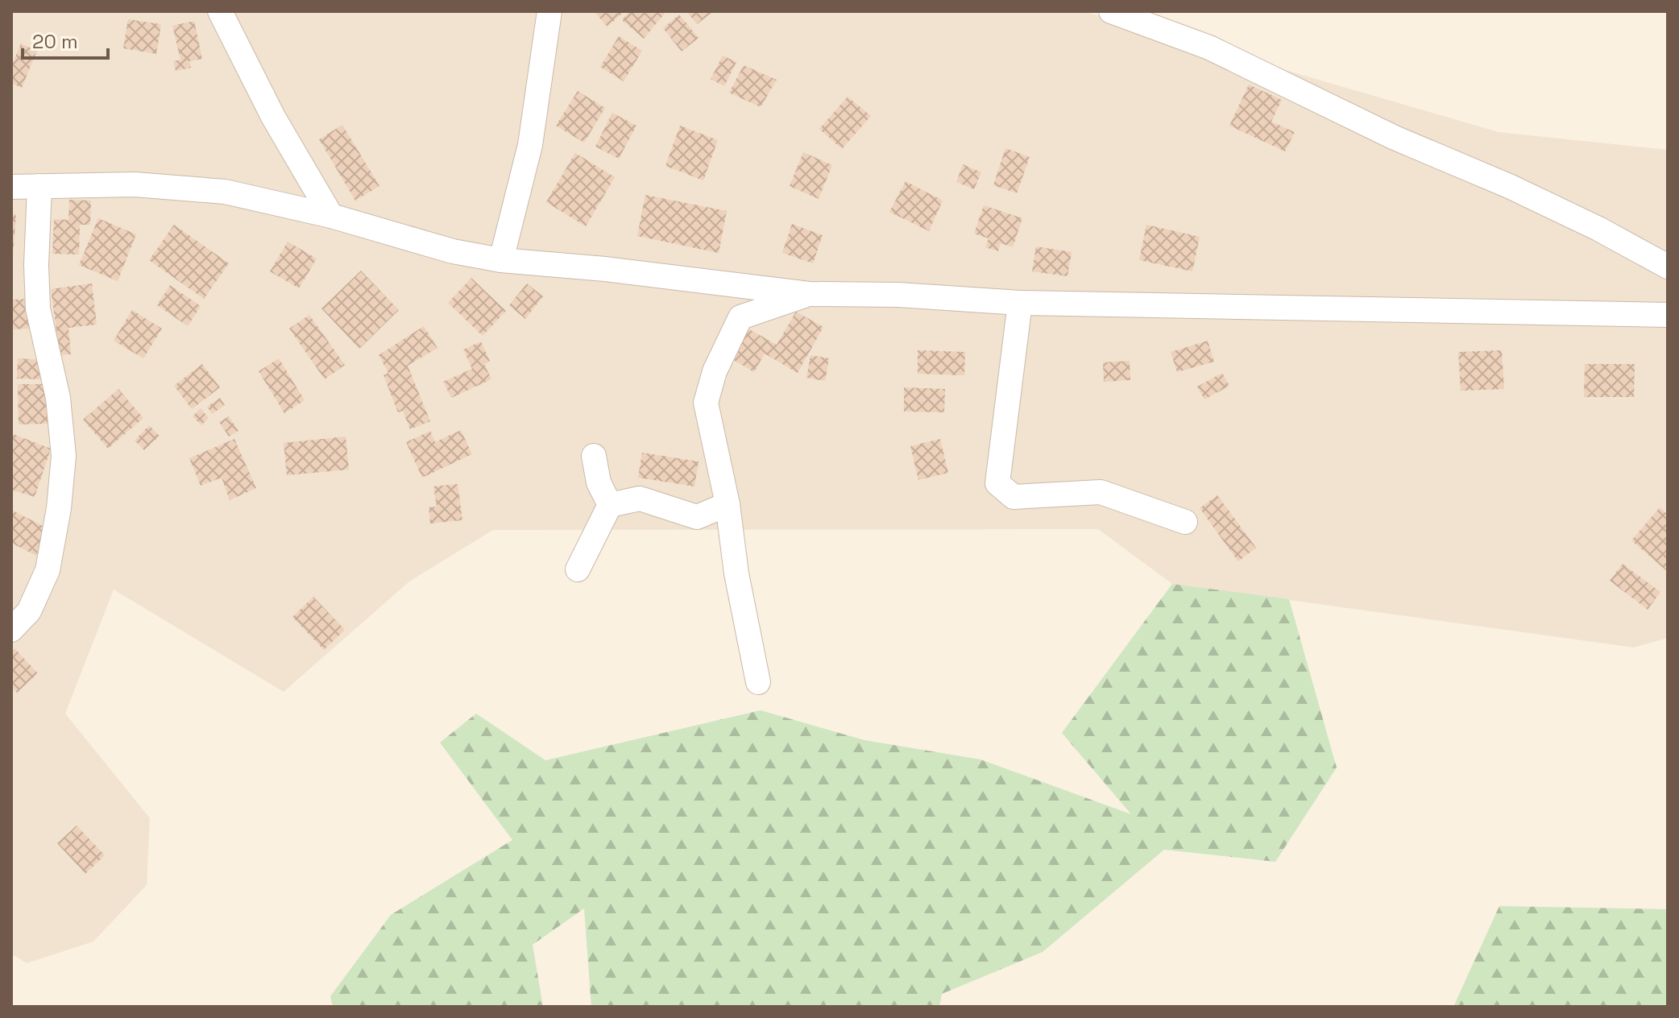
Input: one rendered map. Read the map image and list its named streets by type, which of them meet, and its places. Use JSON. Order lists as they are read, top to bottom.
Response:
{
  "scale_bar": "20 m"
}
